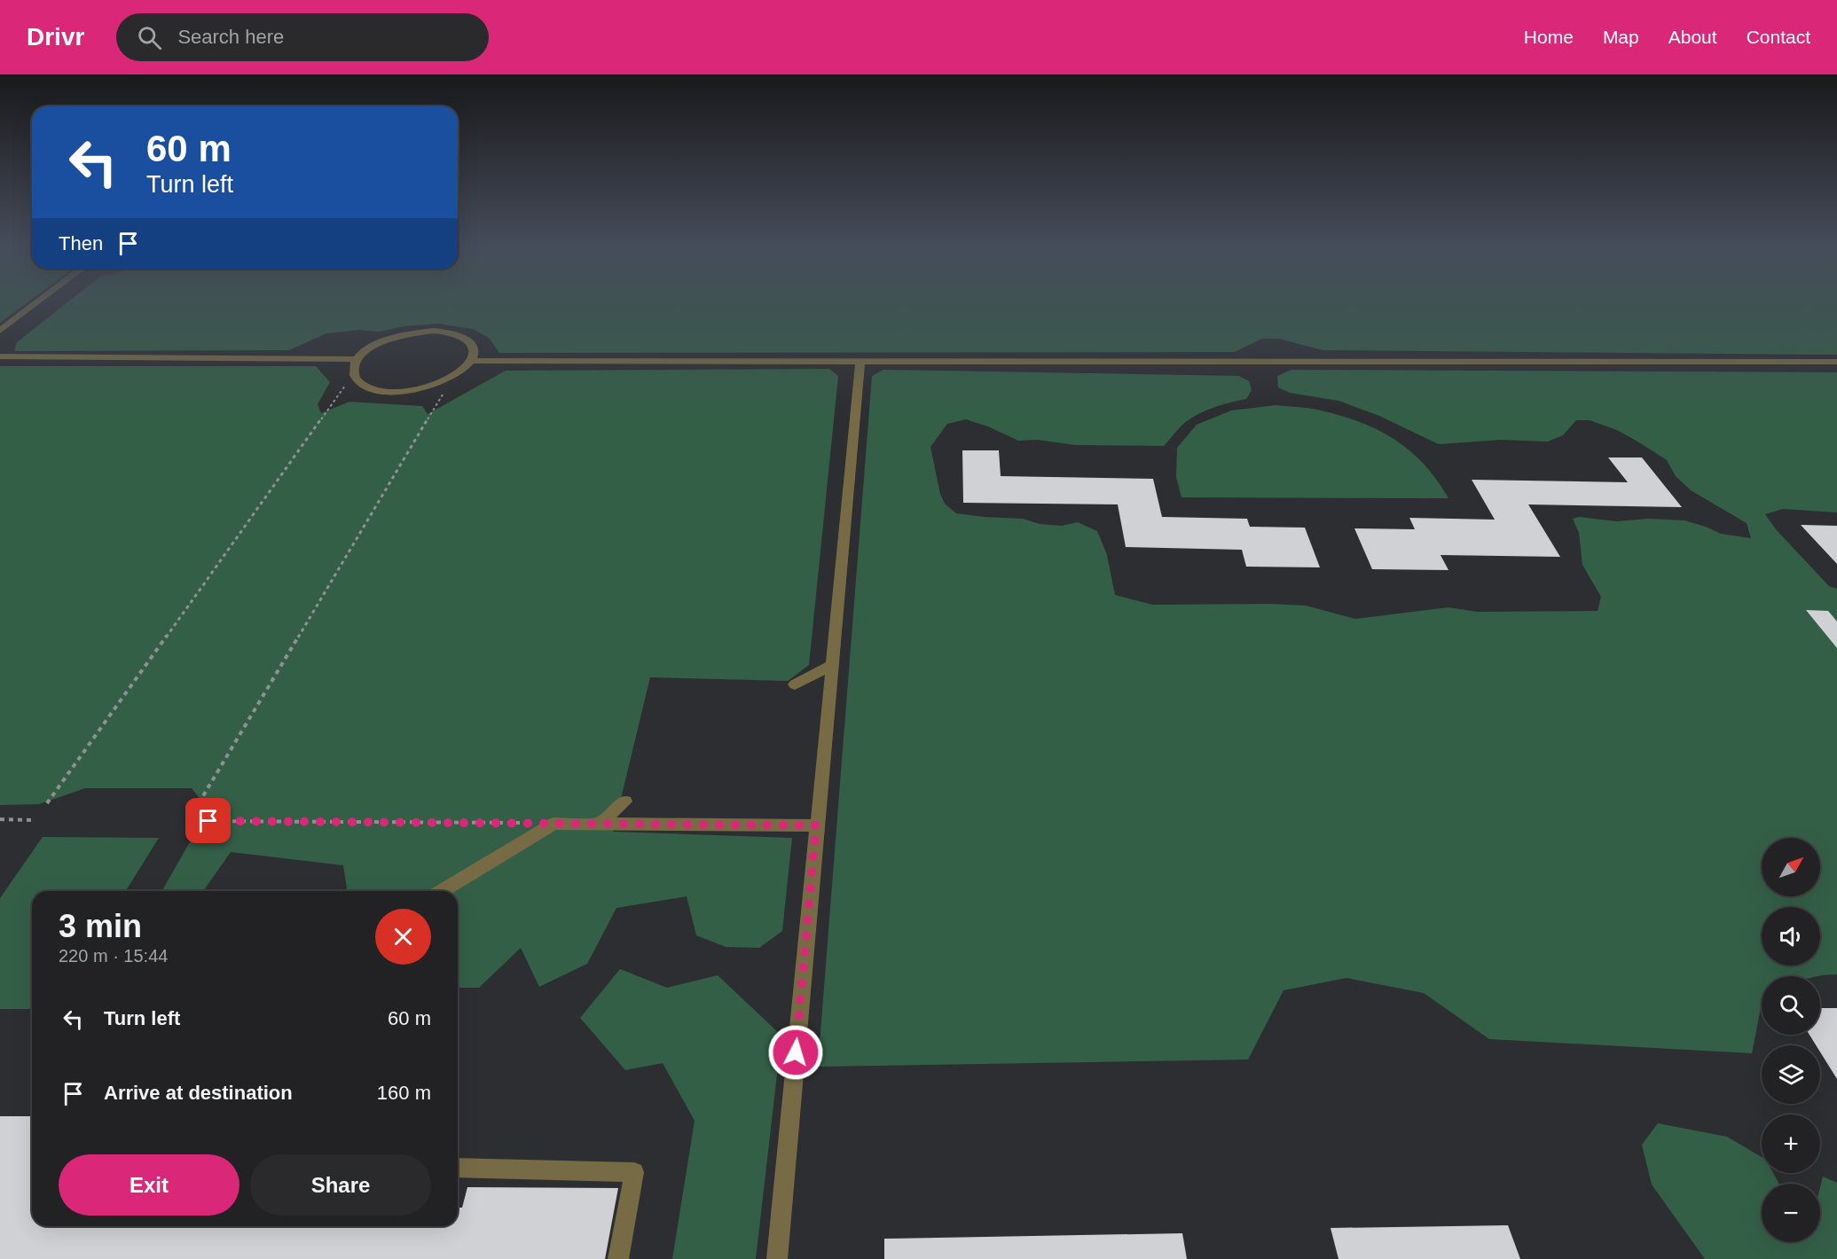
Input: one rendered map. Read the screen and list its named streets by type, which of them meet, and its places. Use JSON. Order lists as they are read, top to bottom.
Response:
{
  "north": "top right",
  "page": {
    "header": "Drivr",
    "search": "Search here",
    "nav": [
      "Home",
      "Map",
      "About",
      "Contact"
    ],
    "turn": ["60 m", "Turn left"],
    "then": "Then",
    "map_buttons": ["+", "−"],
    "heading": ["3 min", "220 m · 15:44"],
    "list": [
      {
        "name": "Turn left",
        "value": "60 m"
      },
      {
        "name": "Arrive at destination",
        "value": "160 m"
      }
    ],
    "buttons": ["Exit", "Share"]
  }
}
